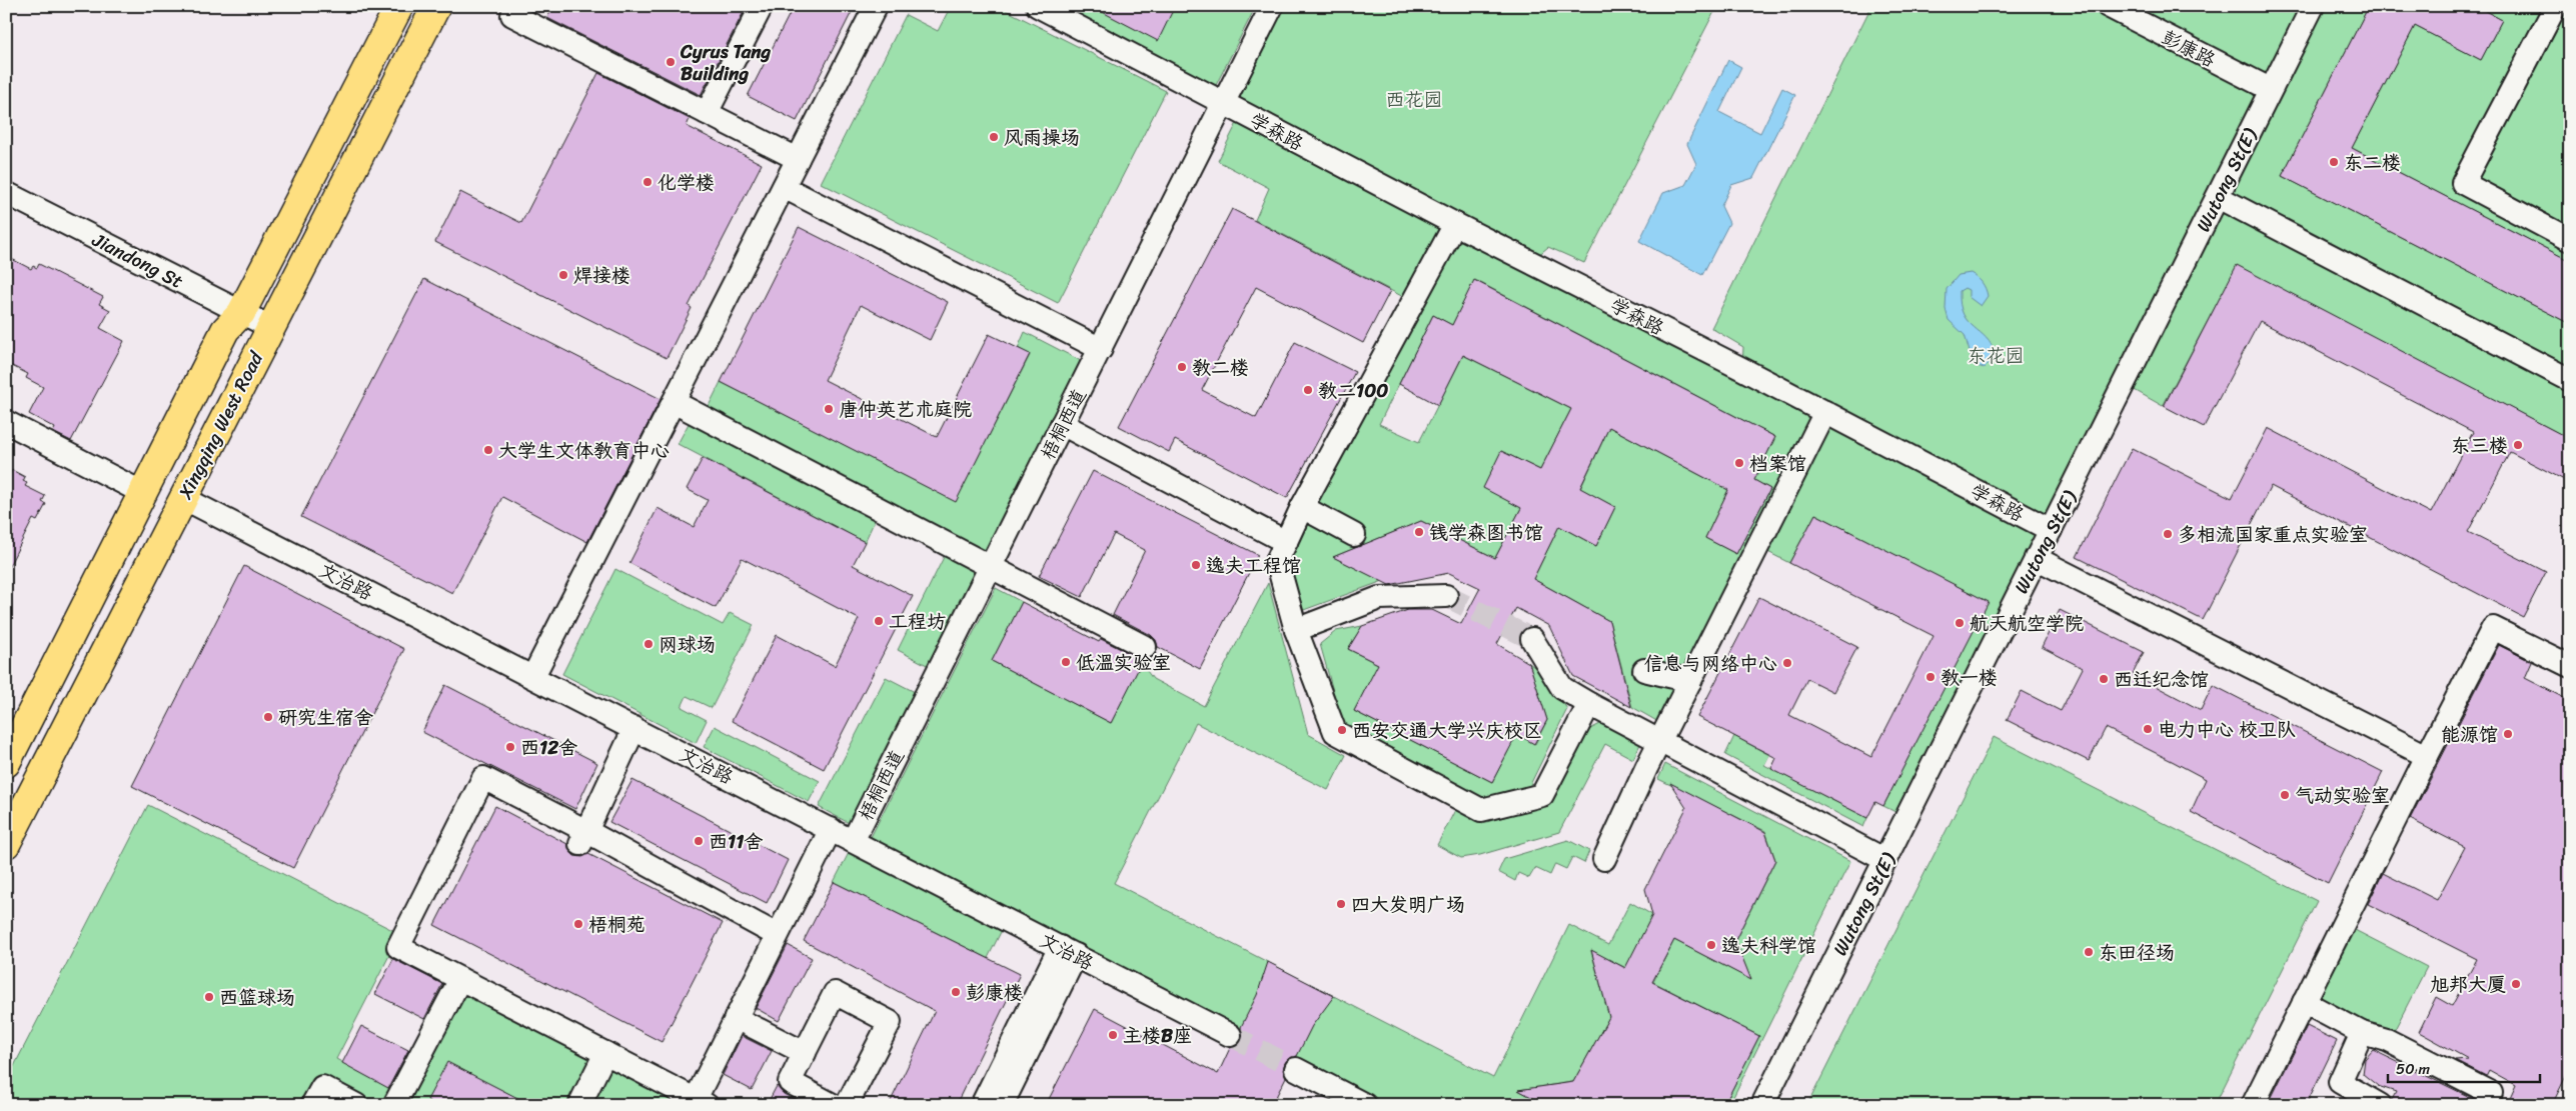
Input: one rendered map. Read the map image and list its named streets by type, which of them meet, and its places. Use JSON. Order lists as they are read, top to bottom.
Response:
{
  "streets": {
    "main road": ["Xingqing West Road"],
    "street": [
      "彭康路",
      "学森路",
      "Wutong St(E)",
      "Jiandong St",
      "梧桐西道",
      "文治路"
    ]
  },
  "crossings": [
    ["彭康路", "Wutong St(E)"],
    ["学森路", "Wutong St(E)"],
    ["学森路", "梧桐西道"],
    ["Jiandong St", "Xingqing West Road"],
    ["梧桐西道", "文治路"],
    ["Xingqing West Road", "文治路"]
  ],
  "parks": ["西花园", "东花园"],
  "places": [
    "Cyrus Tang Building",
    "风雨操场",
    "东二楼",
    "化学楼",
    "焊接楼",
    "教二楼",
    "教二100",
    "唐仲英艺术庭院",
    "东三楼",
    "大学生文体教育中心",
    "档案馆",
    "钱学森图书馆",
    "多相流国家重点实验室",
    "逸夫工程馆",
    "工程坊",
    "航天航空学院",
    "网球场",
    "低温实验室",
    "信息与网络中心",
    "教一楼",
    "西迁纪念馆",
    "研究生宿舍",
    "电力中心 校卫队",
    "西安交通大学兴庆校区",
    "能源馆",
    "西12舍",
    "气动实验室",
    "西11舍",
    "四大发明广场",
    "梧桐苑",
    "逸夫科学馆",
    "东田径场",
    "旭邦大厦",
    "彭康楼",
    "西篮球场",
    "主楼B座"
  ],
  "scale_bar": "50 m"
}
